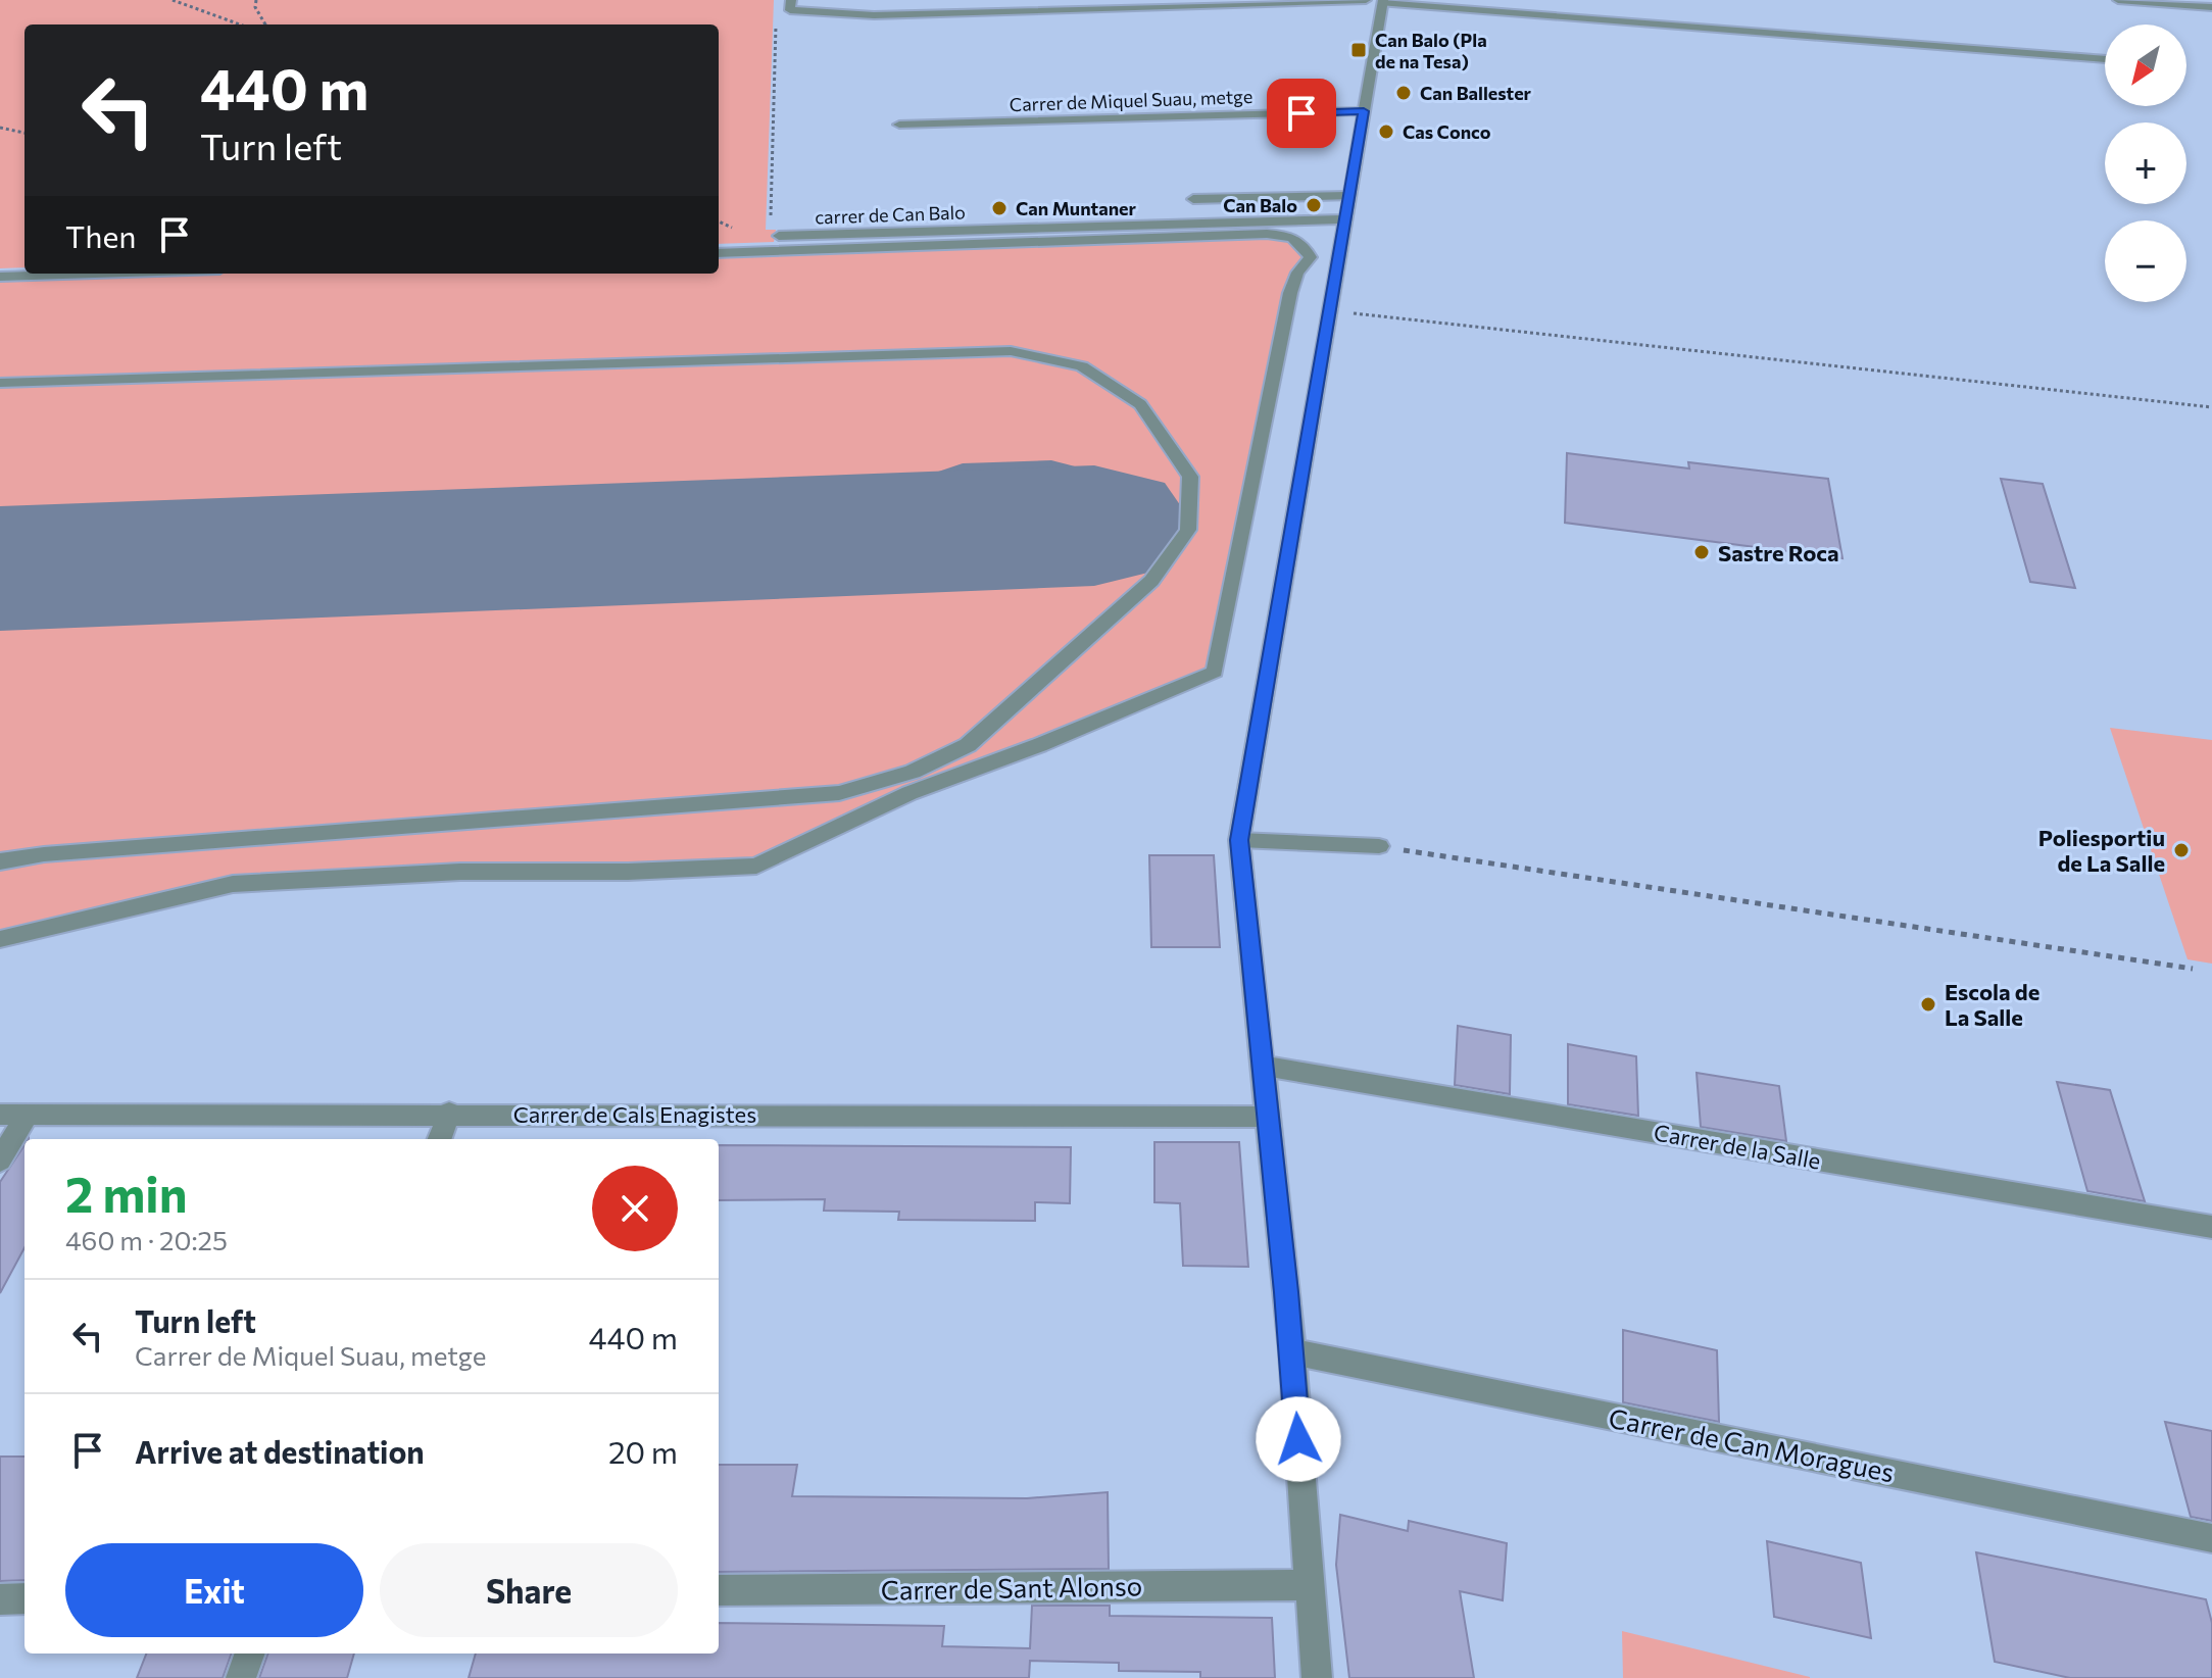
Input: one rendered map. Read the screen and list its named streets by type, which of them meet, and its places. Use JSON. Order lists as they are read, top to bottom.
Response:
{
  "streets": {
    "street": [
      "Carrer de Miquel Suau, metge",
      "carrer de Can Balo",
      "Carrer de Cals Enagistes",
      "Carrer de la Salle",
      "Carrer de Can Moragues",
      "Carrer de Sant Alonso"
    ]
  },
  "places": {
    "transit": ["Can Balo (Pla de na Tesa)"],
    "other": [
      "Can Ballester",
      "Cas Conco",
      "Can Balo",
      "Can Muntaner",
      "Sastre Roca",
      "Poliesportiu de La Salle",
      "Escola de La Salle"
    ]
  },
  "north": "bottom left",
  "page": {
    "map_buttons": ["+", "−"],
    "turn": ["440 m", "Turn left"],
    "then": "Then",
    "heading": ["2 min", "460 m · 20:25"],
    "list": [
      {
        "name": "Turn left",
        "note": "Carrer de Miquel Suau, metge",
        "value": "440 m"
      },
      {
        "name": "Arrive at destination",
        "value": "20 m"
      }
    ],
    "buttons": ["Exit", "Share"]
  }
}
